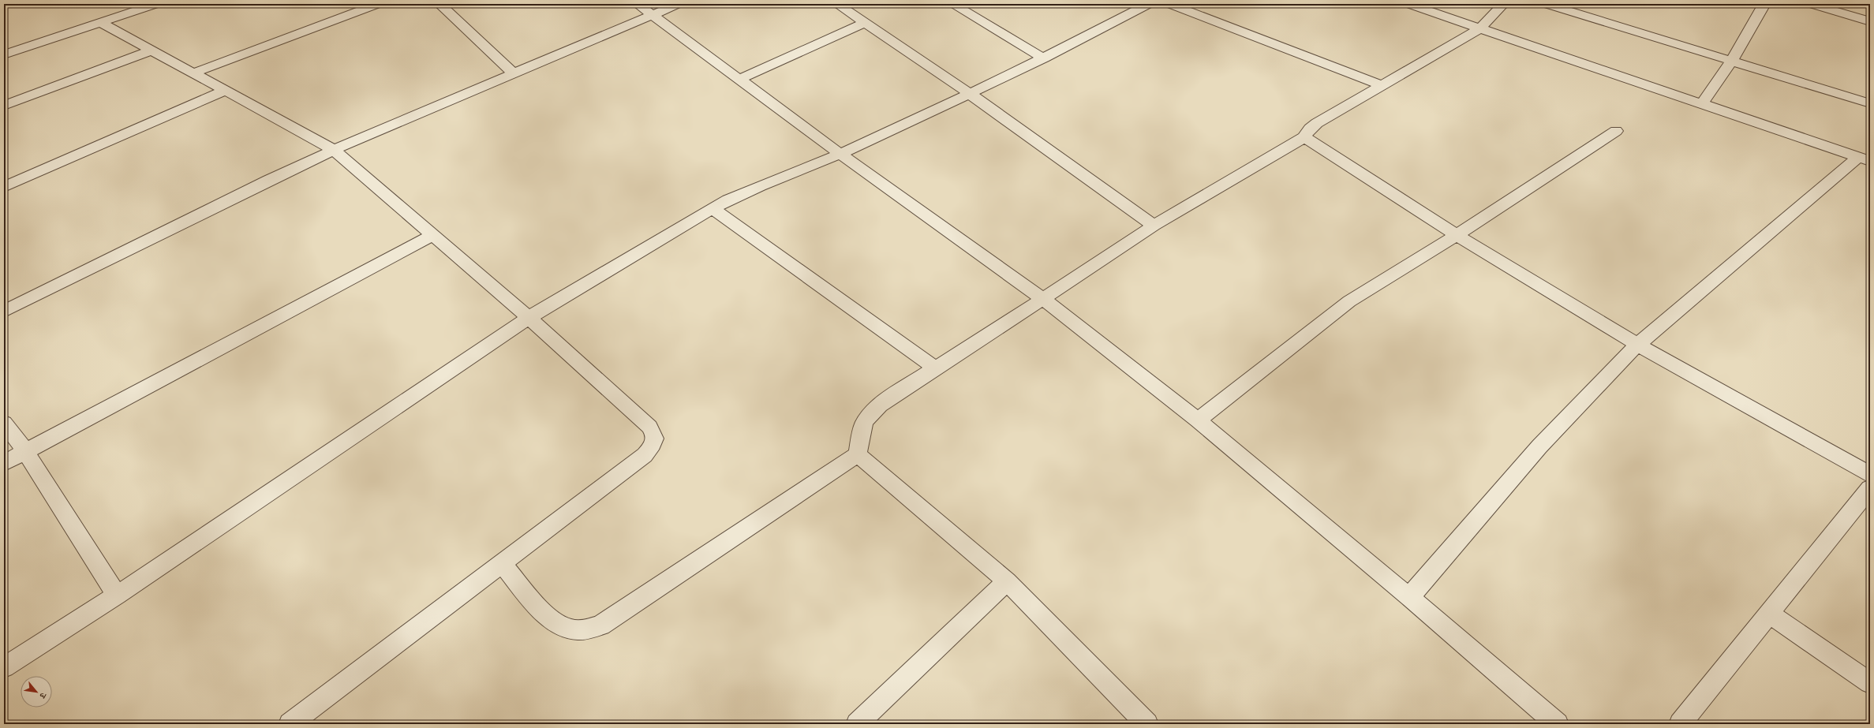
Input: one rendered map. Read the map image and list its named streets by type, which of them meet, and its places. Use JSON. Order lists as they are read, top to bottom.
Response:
{
  "north": "bottom right"
}
